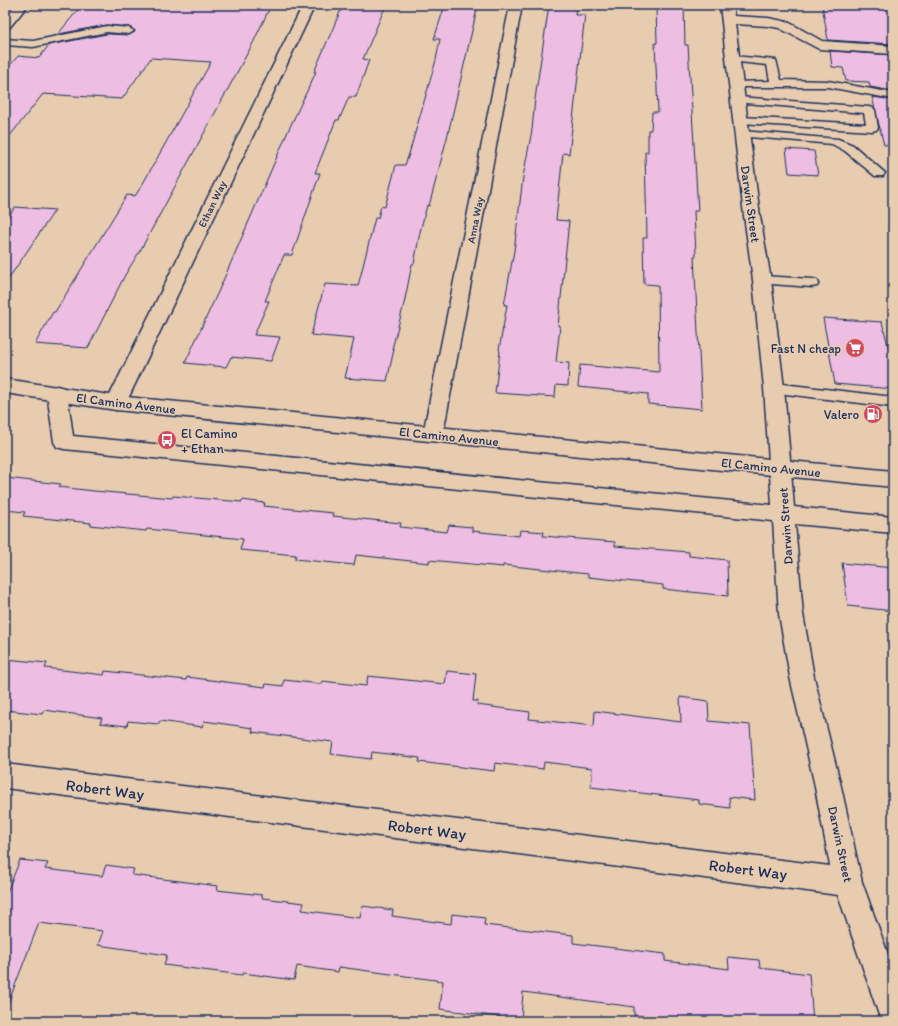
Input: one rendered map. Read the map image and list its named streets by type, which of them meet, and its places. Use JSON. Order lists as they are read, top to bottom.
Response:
{
  "streets": {
    "street": [
      "Ethan Way",
      "Darwin Street",
      "Anna Way",
      "El Camino Avenue",
      "Robert Way"
    ]
  },
  "crossings": [
    ["Ethan Way", "El Camino Avenue"],
    ["Darwin Street", "El Camino Avenue"],
    ["Darwin Street", "Robert Way"],
    ["Anna Way", "El Camino Avenue"]
  ],
  "places": {
    "supermarket": ["Fast N cheap"],
    "fuel station": ["Valero"],
    "bus stop": ["El Camino + Ethan"]
  }
}
